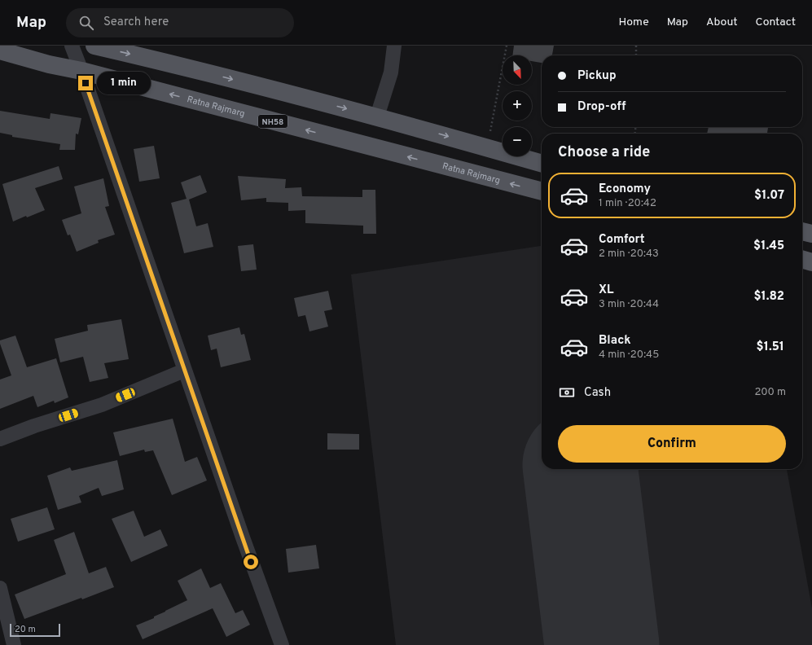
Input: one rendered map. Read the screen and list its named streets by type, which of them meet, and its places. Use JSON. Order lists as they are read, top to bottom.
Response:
{
  "streets": {
    "main road": ["Ratna Rajmarg", "NH58"]
  },
  "scale_bar": "20 m",
  "north": "bottom right",
  "page": {
    "header": "Map",
    "search": "Search here",
    "nav": [
      "Home",
      "Map",
      "About",
      "Contact"
    ],
    "map_buttons": ["+", "−"],
    "banner": ["Pickup", "Drop-off"],
    "bubble": "1 min",
    "heading": "Choose a ride",
    "list": [
      {
        "name": "Economy",
        "note": "1 min · 20:42",
        "value": "$1.07"
      },
      {
        "name": "Comfort",
        "note": "2 min · 20:43",
        "value": "$1.45"
      },
      {
        "name": "XL",
        "note": "3 min · 20:44",
        "value": "$1.82"
      },
      {
        "name": "Black",
        "note": "4 min · 20:45",
        "value": "$1.51"
      }
    ],
    "pay": ["Cash", "200 m"],
    "buttons": "Confirm",
    "scale": "20 m"
  }
}
